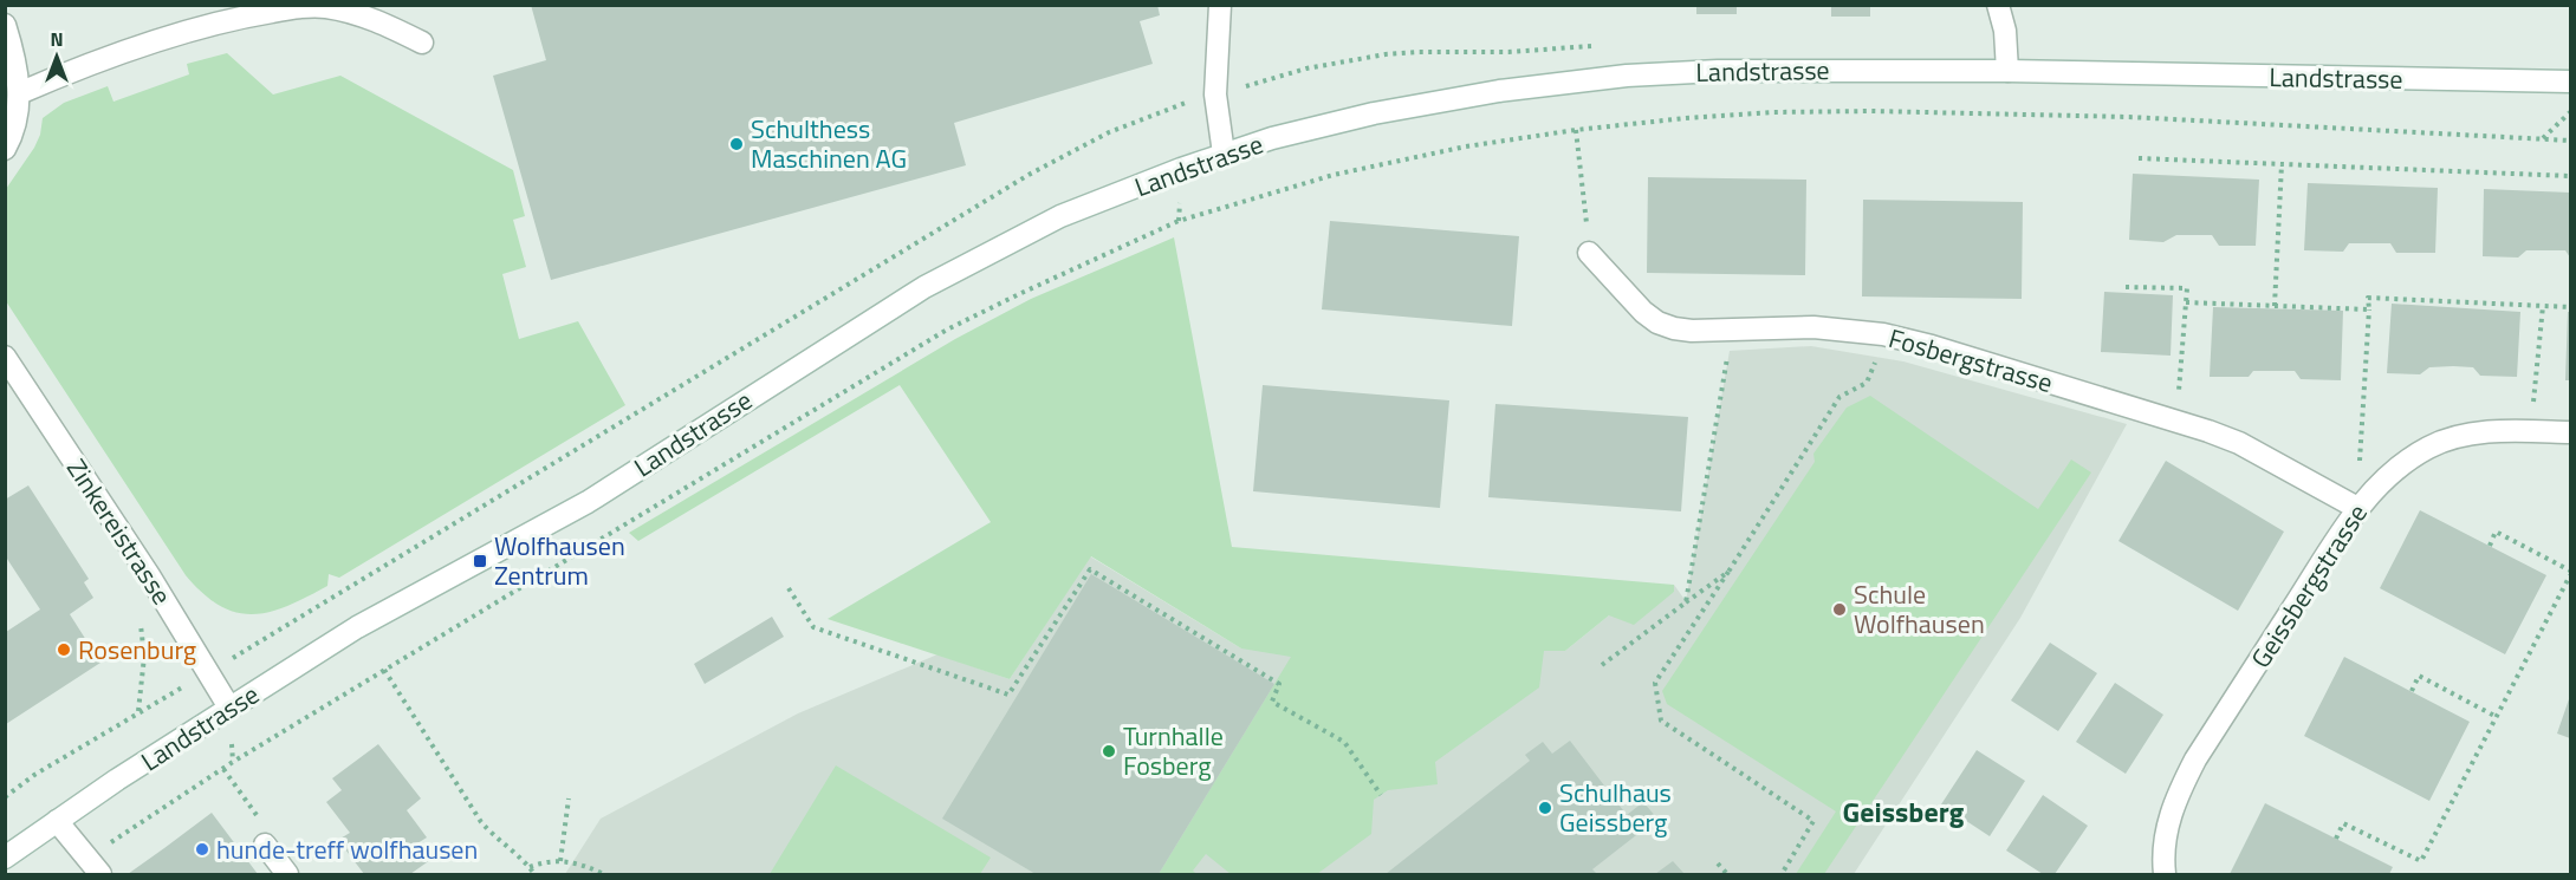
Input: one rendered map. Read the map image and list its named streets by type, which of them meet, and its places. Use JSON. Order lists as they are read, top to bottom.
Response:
{
  "streets": {
    "main road": [
      "Landstrasse",
      "Fosbergstrasse",
      "Zinkereistrasse",
      "Geissbergstrasse"
    ]
  },
  "crossings": [
    ["Landstrasse", "Zinkereistrasse"],
    ["Fosbergstrasse", "Geissbergstrasse"]
  ],
  "districts": ["Geissberg"],
  "places": {
    "other": [
      "Schulthess Maschinen AG",
      "Schule Wolfhausen",
      "Rosenburg",
      "Turnhalle Fosberg",
      "Schulhaus Geissberg",
      "hunde-treff wolfhausen"
    ],
    "transit": ["Wolfhausen Zentrum"]
  },
  "north": "top"
}
